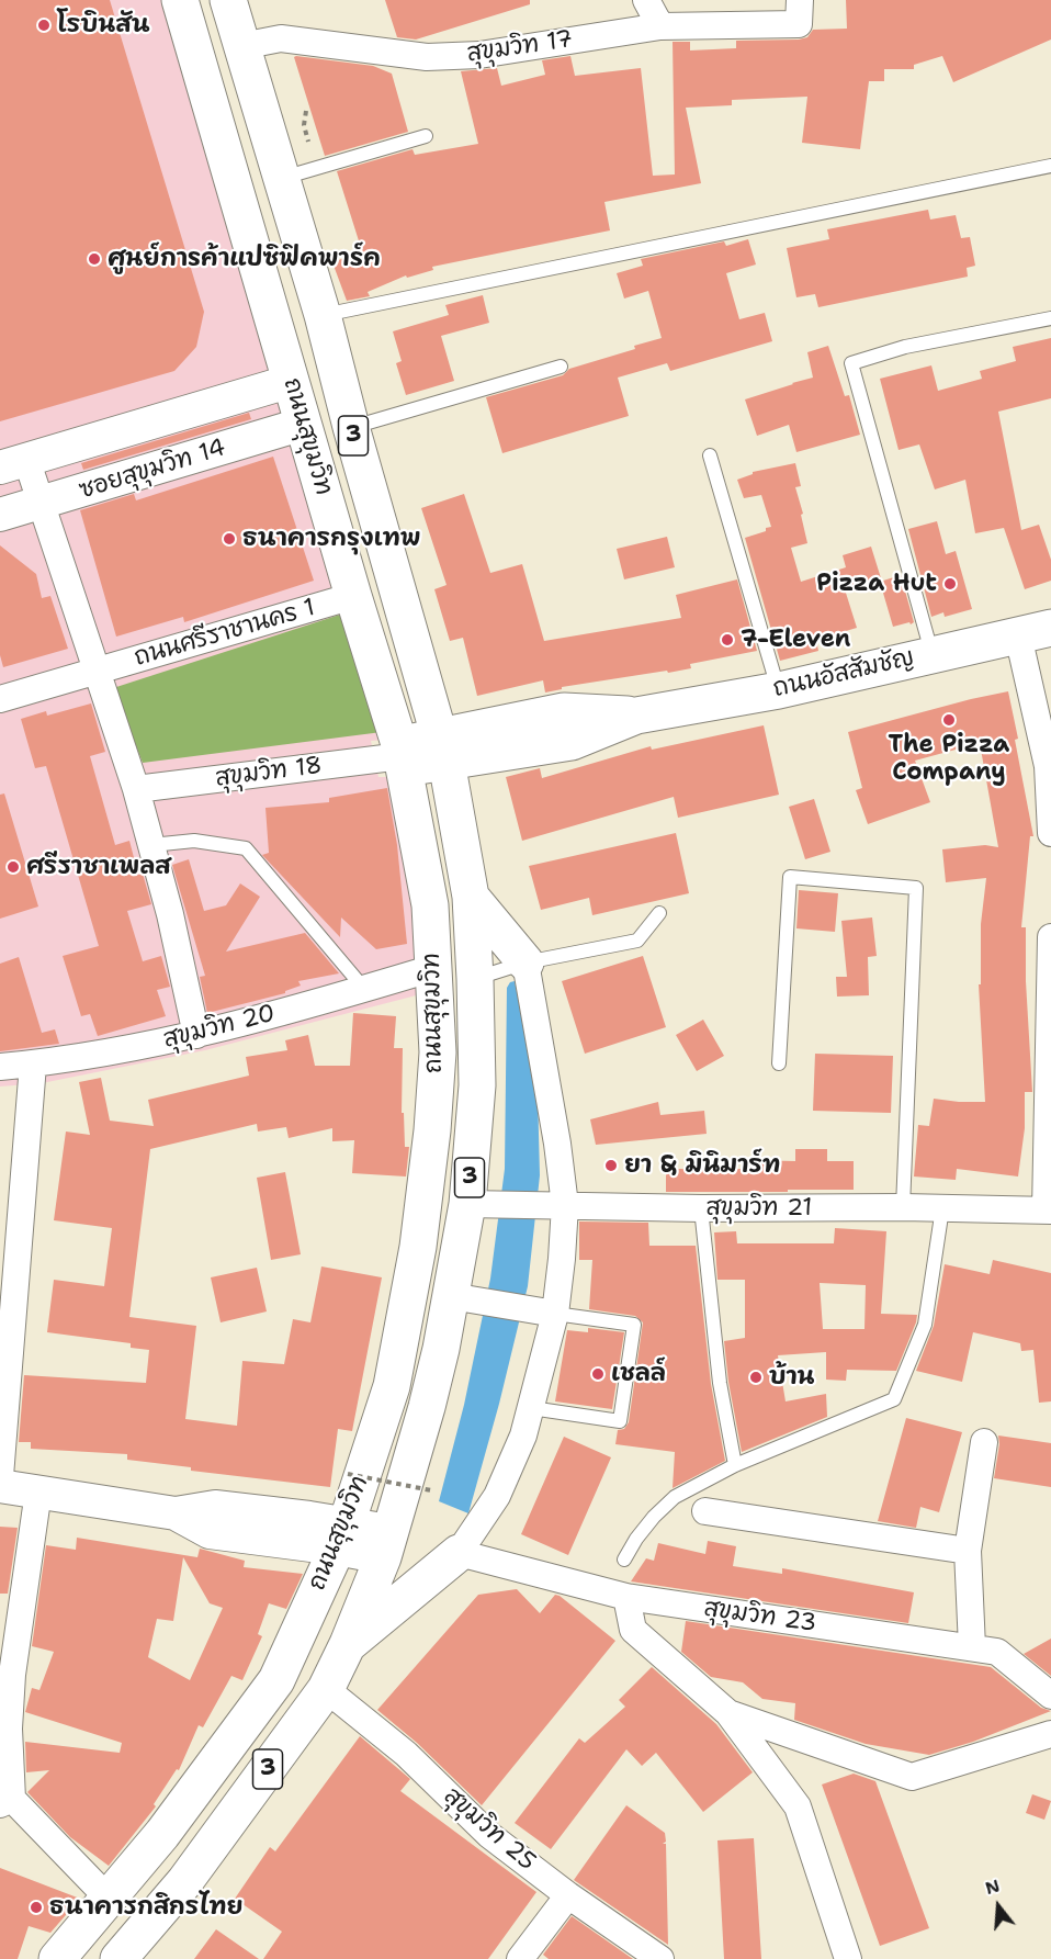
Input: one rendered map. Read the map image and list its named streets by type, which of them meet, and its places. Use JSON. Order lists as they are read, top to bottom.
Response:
{
  "streets": {
    "main road": ["3", "ถนนสุขุมวิท", "ถนนอัสสัมชัญ"],
    "street": [
      "สุขุมวิท 17",
      "ซอยสุขุมวิท 14",
      "ถนนศรีราชานคร 1",
      "สุขุมวิท 18",
      "สุขุมวิท 20",
      "สุขุมวิท 21",
      "สุขุมวิท 23",
      "สุขุมวิท 25"
    ]
  },
  "crossings": [
    ["สุขุมวิท 17", "ถนนสุขุมวิท"],
    ["ถนนสุขุมวิท", "ซอยสุขุมวิท 14"],
    ["ถนนสุขุมวิท", "ถนนศรีราชานคร 1"],
    ["ถนนสุขุมวิท", "ถนนอัสสัมชัญ"],
    ["ถนนสุขุมวิท", "สุขุมวิท 18"],
    ["ถนนสุขุมวิท", "สุขุมวิท 20"],
    ["ถนนสุขุมวิท", "สุขุมวิท 21"],
    ["ถนนสุขุมวิท", "สุขุมวิท 25"],
    ["ถนนอัสสัมชัญ", "สุขุมวิท 18"]
  ],
  "places": [
    "โรบินสัน",
    "ศูนย์การค้าแปซิฟิคพาร์ค",
    "ธนาคารกรุงเทพ",
    "Pizza Hut",
    "7-Eleven",
    "The Pizza Company",
    "ศรีราชาเพลส",
    "ยา & มินิมาร์ท",
    "เชลล์",
    "บ้าน",
    "ธนาคารกสิกรไทย"
  ],
  "north": "top"
}
